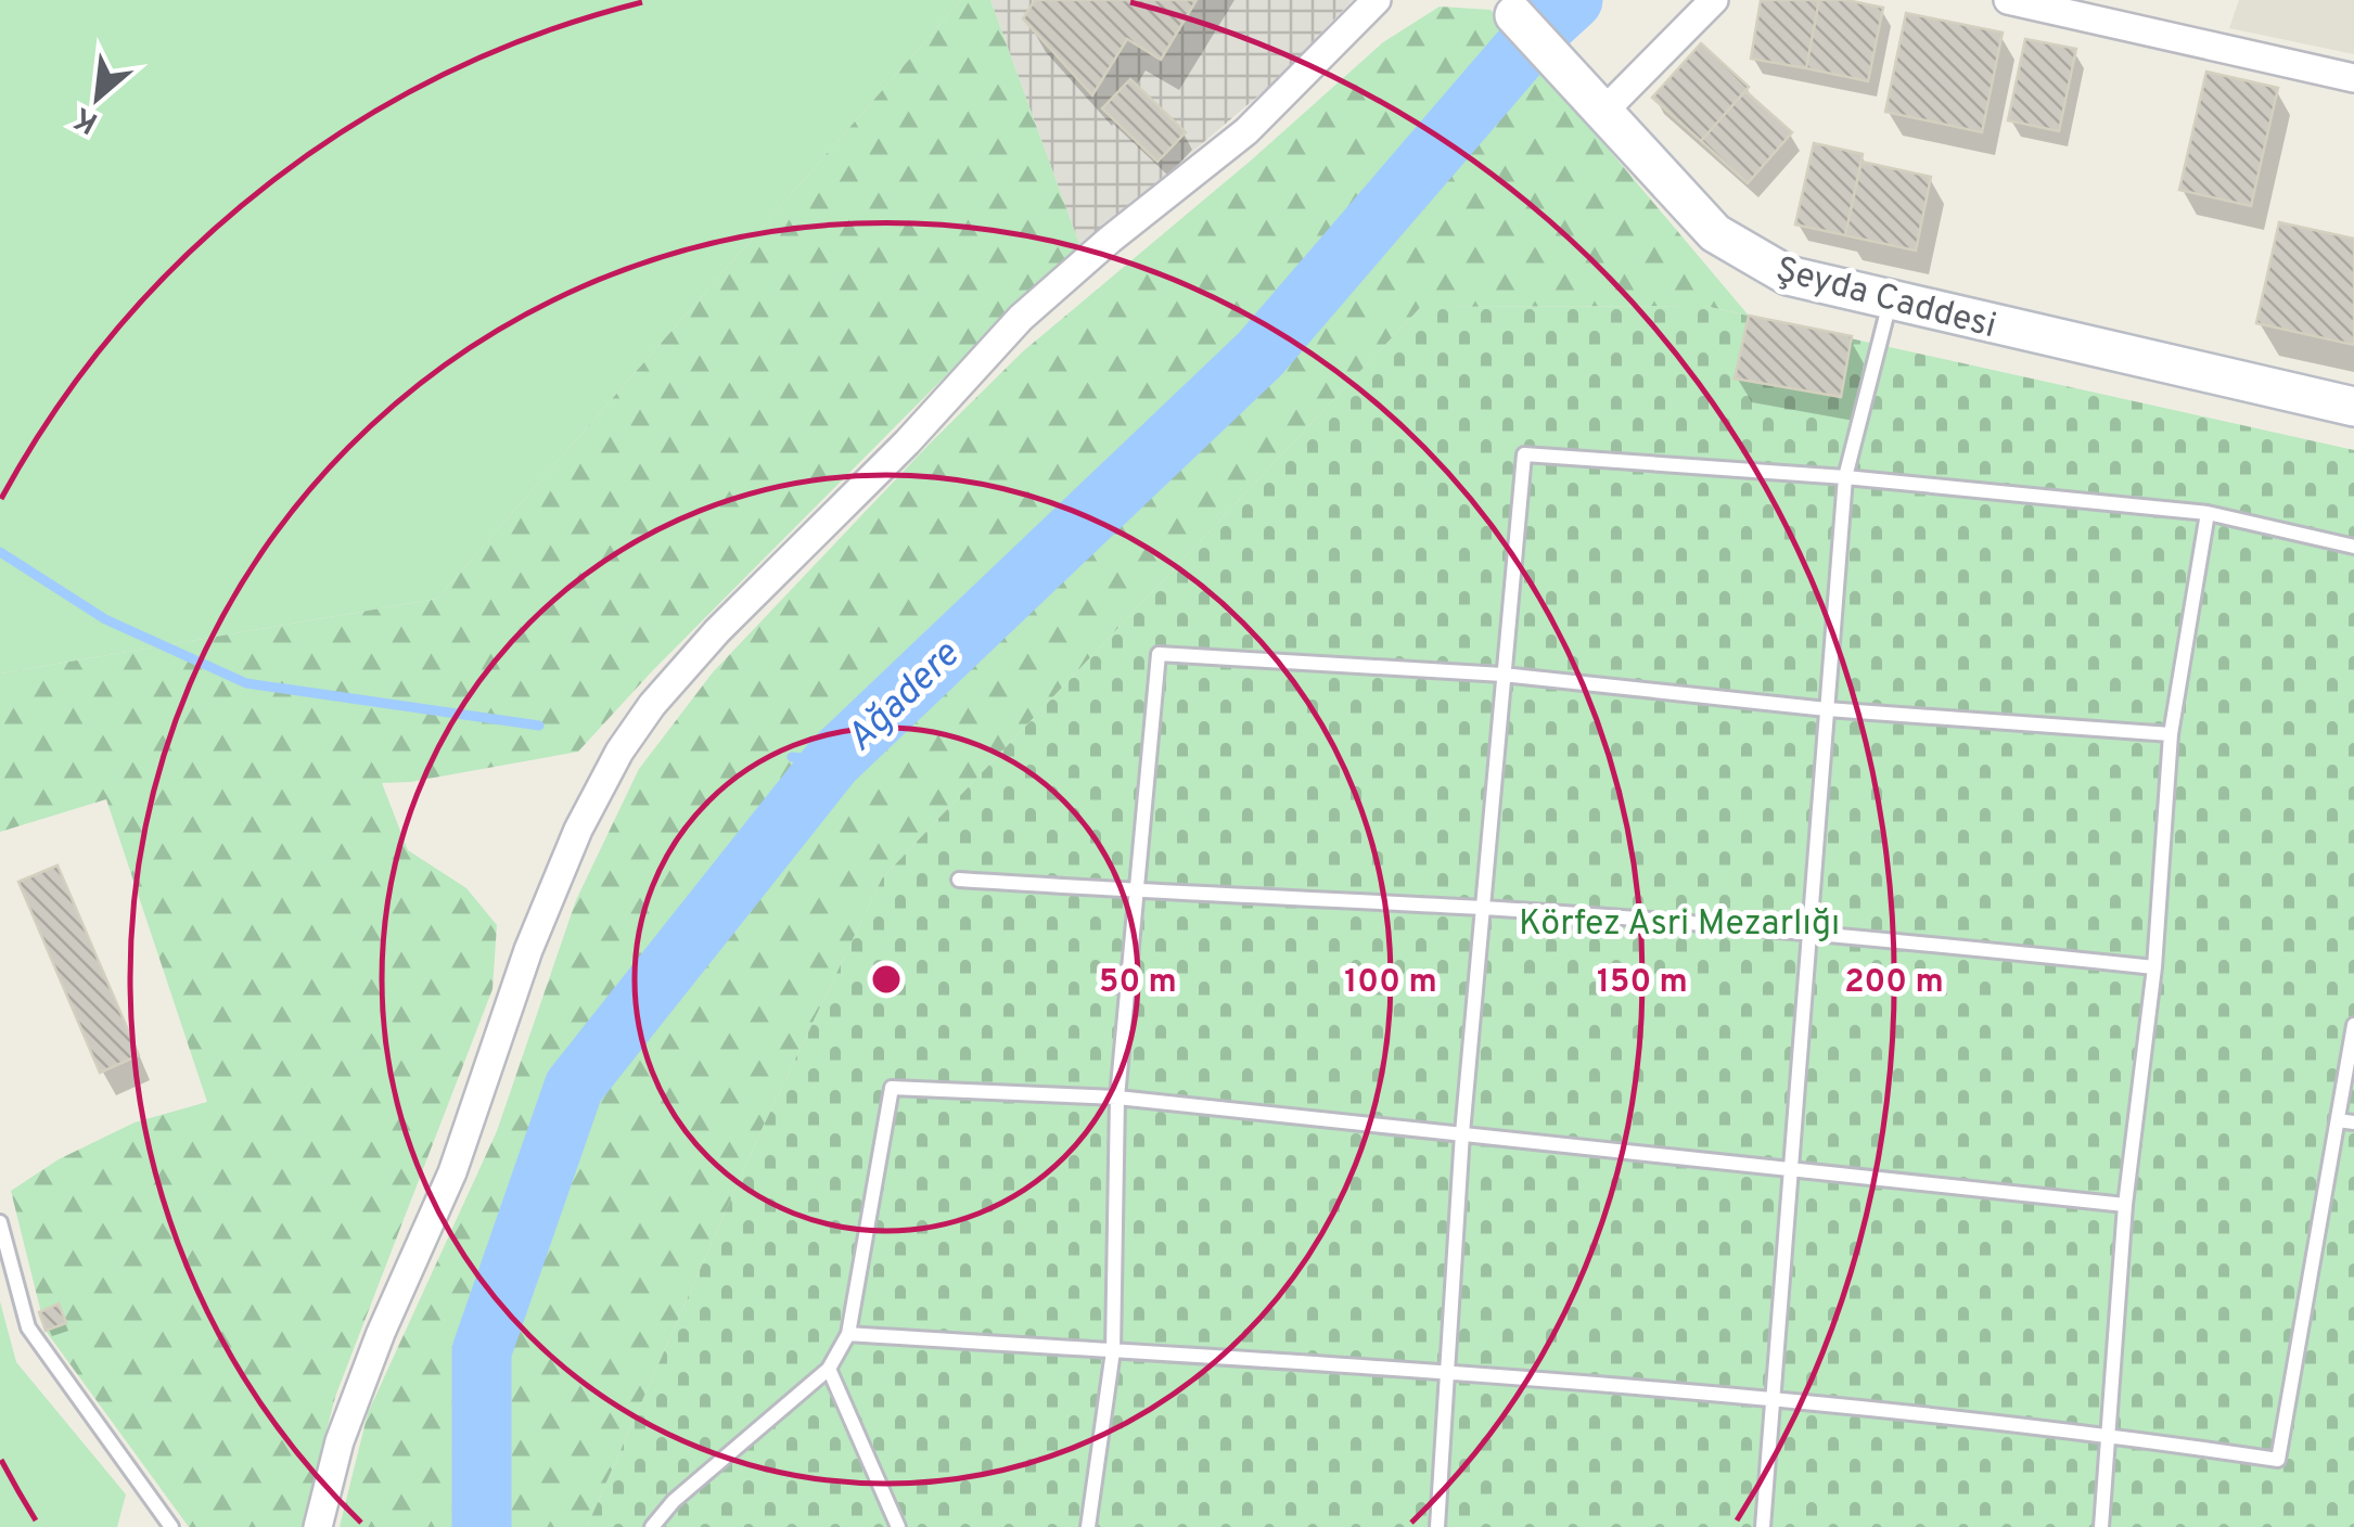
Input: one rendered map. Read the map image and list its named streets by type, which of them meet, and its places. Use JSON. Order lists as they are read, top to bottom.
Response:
{
  "streets": {
    "main road": ["Şeyda Caddesi"]
  },
  "water": ["Ağadere"],
  "parks": ["Körfez Asri Mezarlığı"],
  "north": "bottom left",
  "rings": [
    "50 m",
    "100 m",
    "150 m",
    "200 m"
  ]
}
